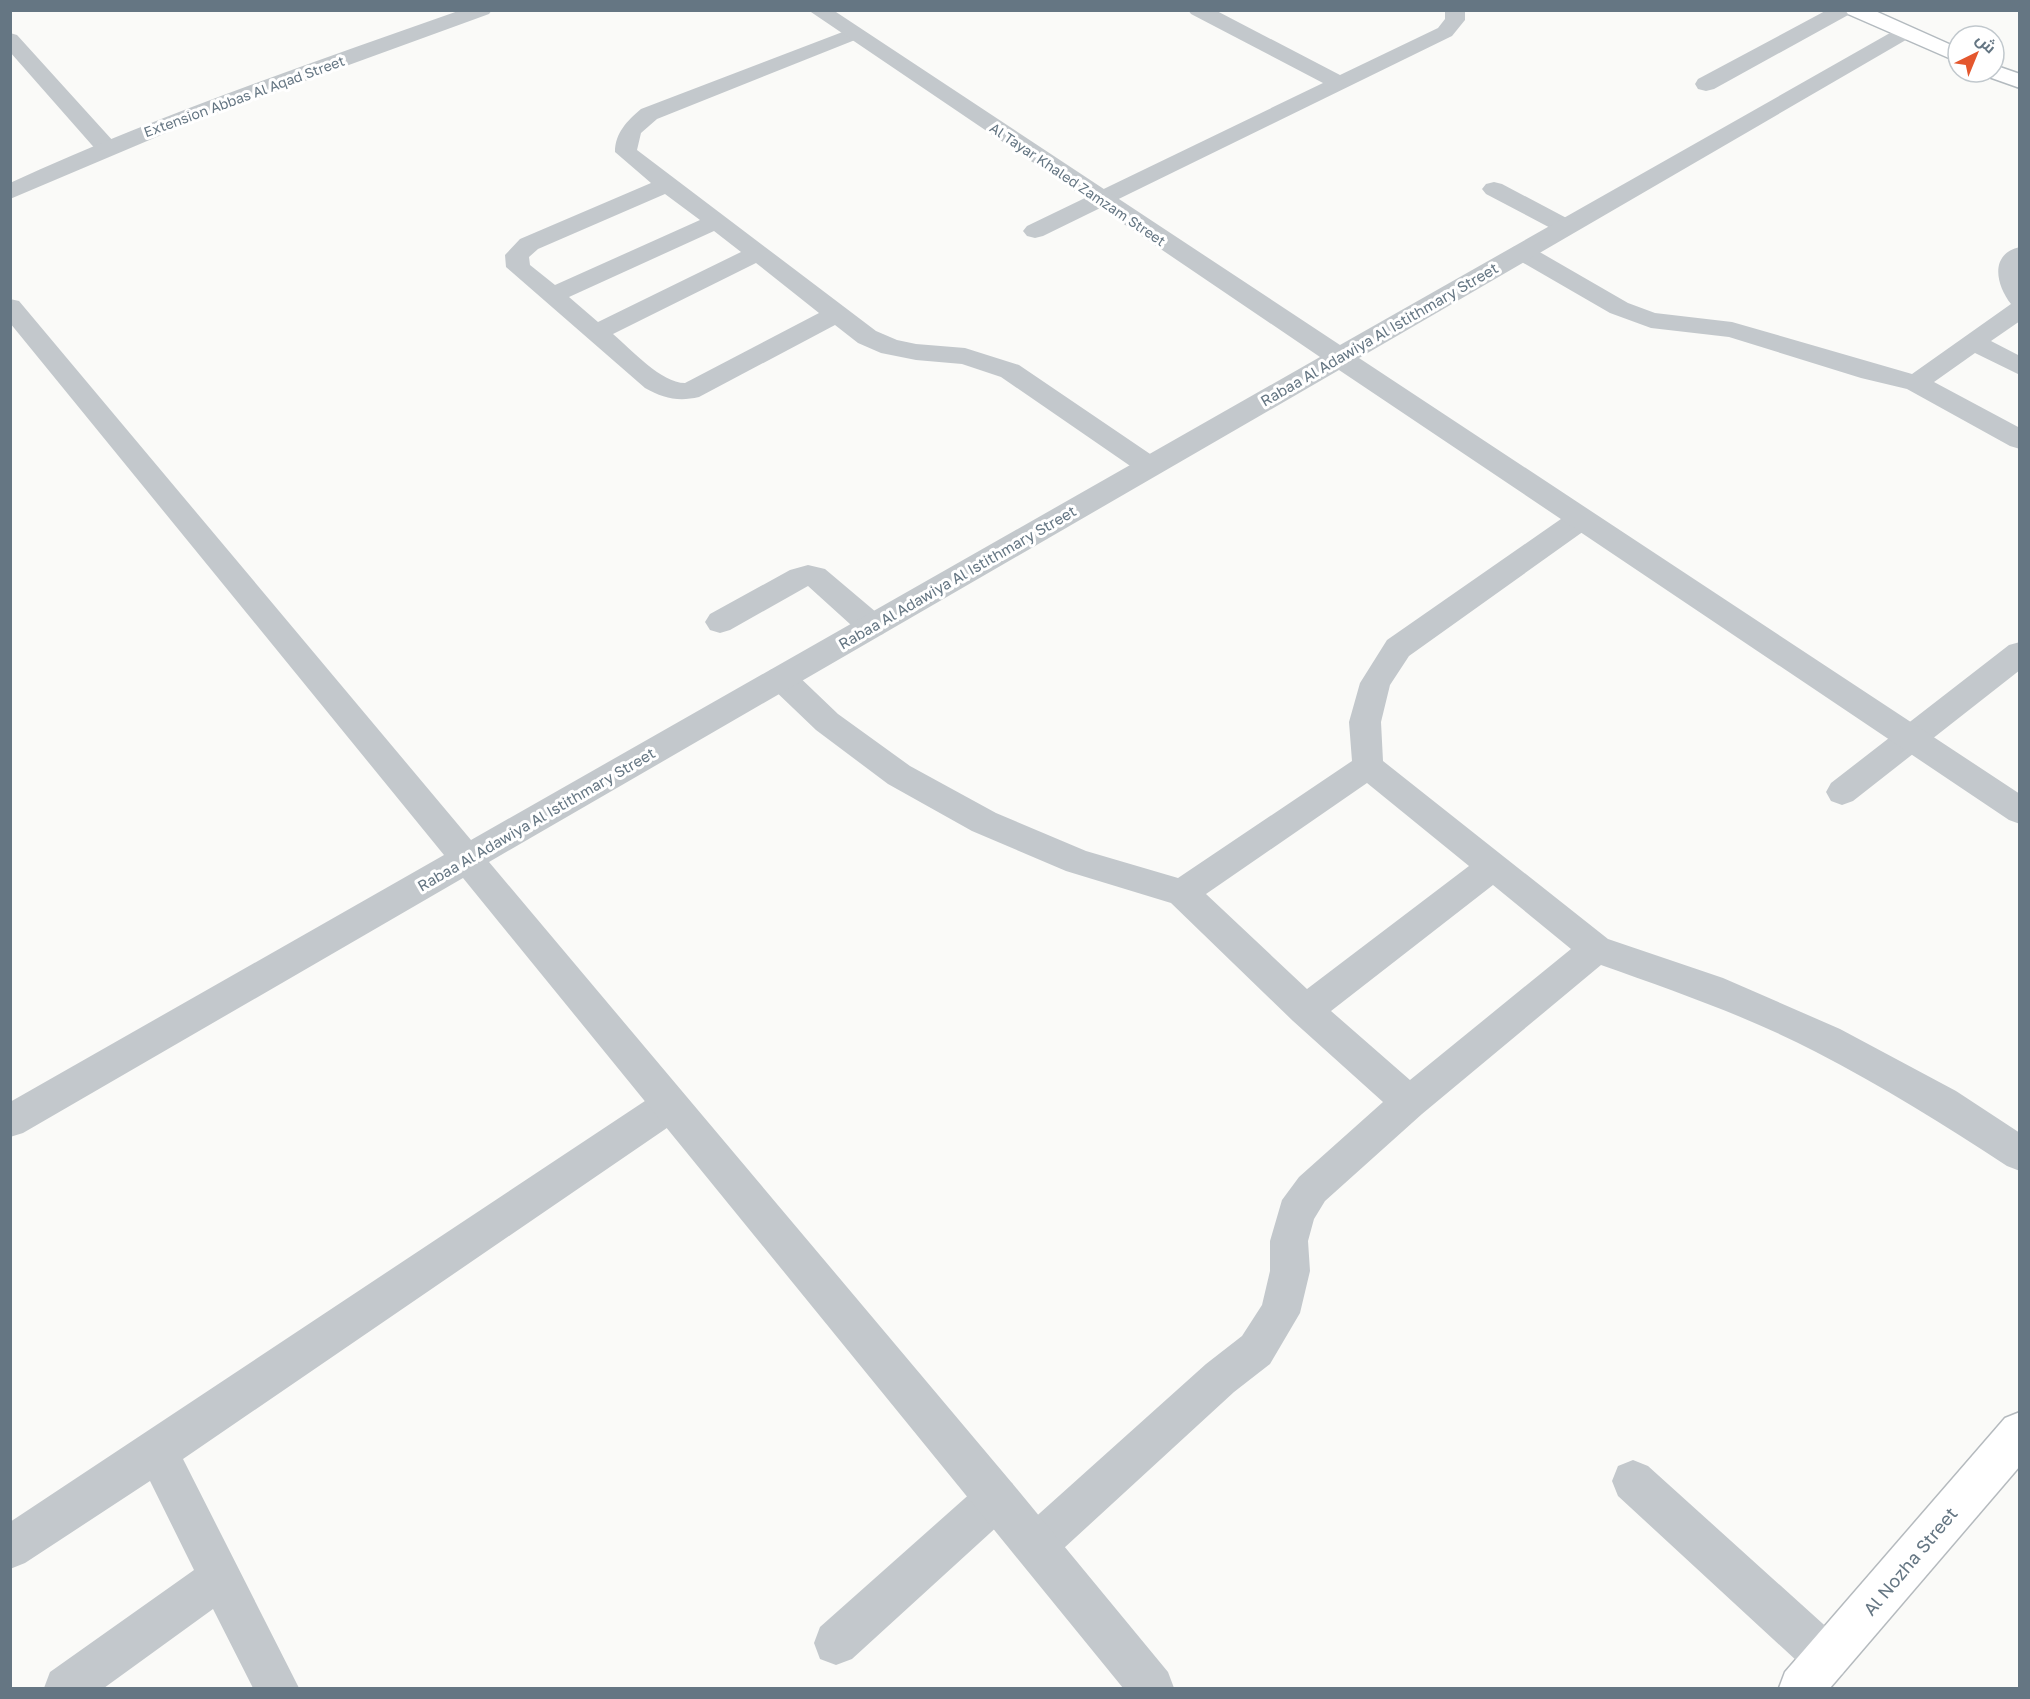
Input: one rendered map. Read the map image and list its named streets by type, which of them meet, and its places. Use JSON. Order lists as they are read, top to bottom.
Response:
{
  "streets": {
    "main road": ["Al Nozha Street"],
    "street": ["Extension Abbas Al Aqad Street", "Al Tayar Khaled Zamzam Street", "Rabaa Al Adawiya Al Istithmary Street"]
  },
  "crossings": [
    ["Al Tayar Khaled Zamzam Street", "Rabaa Al Adawiya Al Istithmary Street"]
  ],
  "north": "top right"
}
